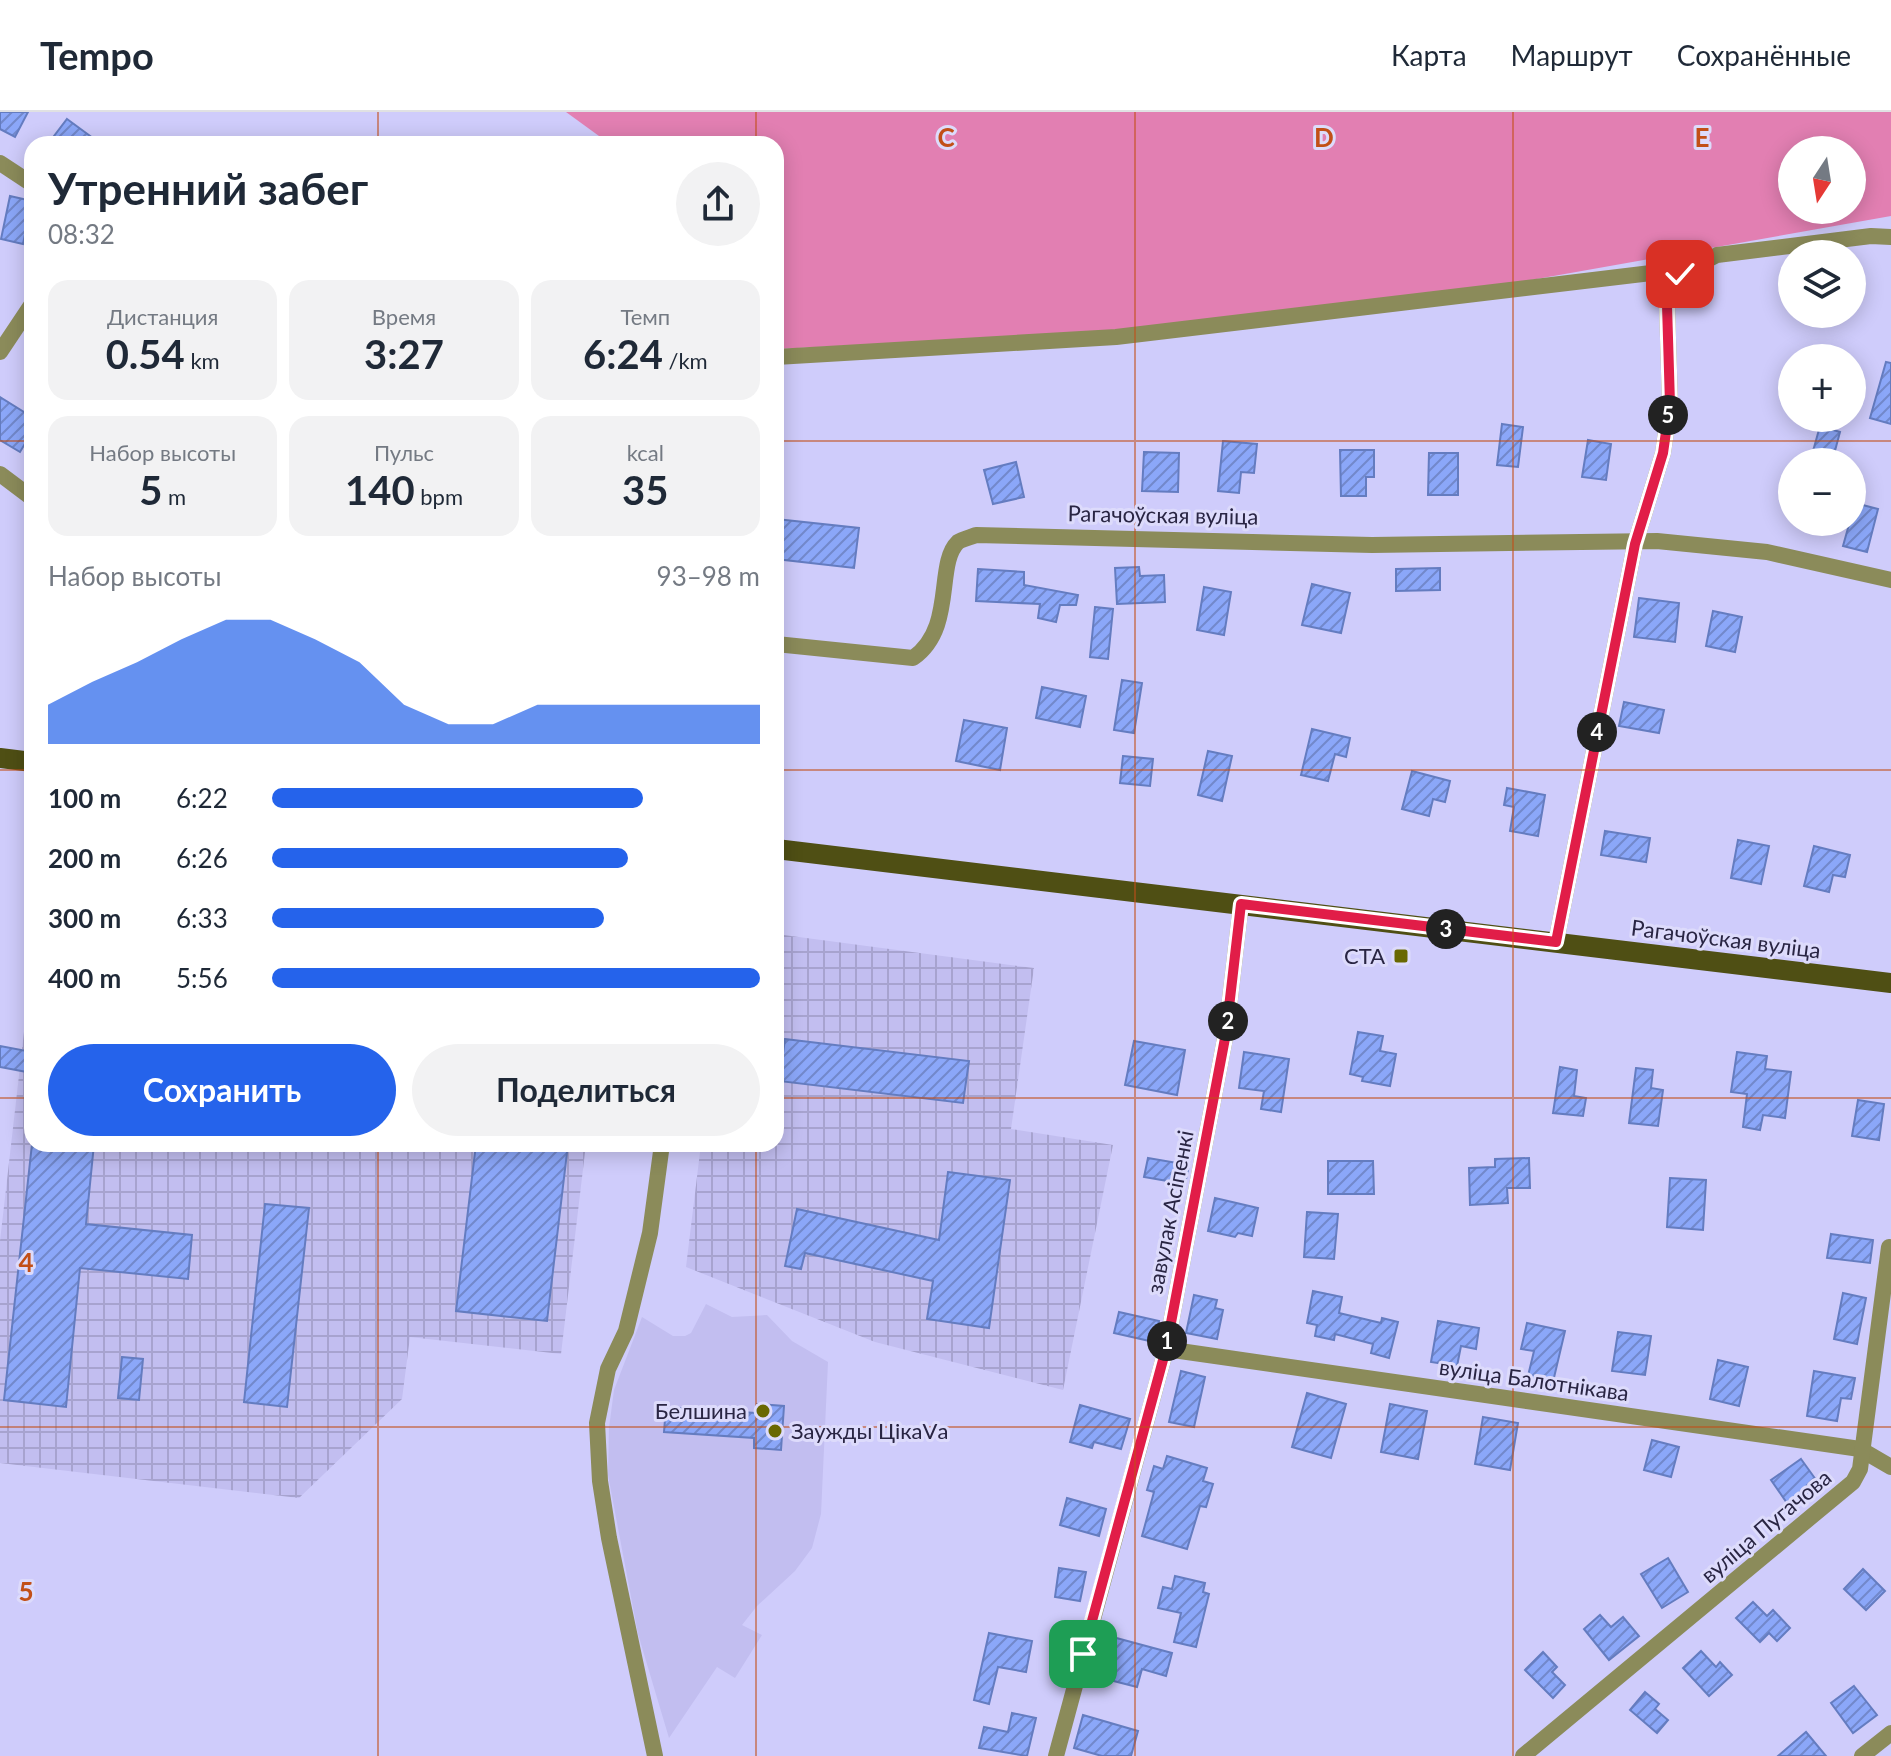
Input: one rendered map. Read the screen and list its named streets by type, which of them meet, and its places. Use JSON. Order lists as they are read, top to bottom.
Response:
{
  "streets": {
    "main road": ["Рагачоўская вуліца"],
    "street": ["завулак Асіпенкі", "вуліца Балотнікава", "вуліца Пугачова"]
  },
  "crossings": [
    ["Рагачоўская вуліца", "завулак Асіпенкі"],
    ["завулак Асіпенкі", "вуліца Балотнікава"],
    ["вуліца Балотнікава", "вуліца Пугачова"]
  ],
  "places": {
    "transit": ["СТА"],
    "other": ["Белшина", "Заужды ЦікаVа"]
  },
  "north": "bottom",
  "page": {
    "header": "Tempo",
    "nav": ["Карта", "Маршрут", "Сохранённые"],
    "map_buttons": ["+", "−"],
    "heading": ["Утренний забег", "08:32"],
    "stats": [
      ["Дистанция", "0.54 km"],
      ["Время", "3:27"],
      ["Темп", "6:24 /km"],
      ["Набор высоты", "5 m"],
      ["Пульс", "140 bpm"],
      ["kcal", "35"]
    ],
    "pins": [
      "5",
      "4",
      "3",
      "2",
      "1"
    ],
    "chart": ["Набор высоты", "93–98 m"],
    "list": [
      {
        "name": "100 m",
        "note": "6:22"
      },
      {
        "name": "200 m",
        "note": "6:26"
      },
      {
        "name": "300 m",
        "note": "6:33"
      },
      {
        "name": "400 m",
        "note": "5:56"
      }
    ],
    "buttons": ["Сохранить", "Поделиться"]
  },
  "grid": {
    "columns": ["C", "D", "E"],
    "rows": ["4", "5"]
  }
}
